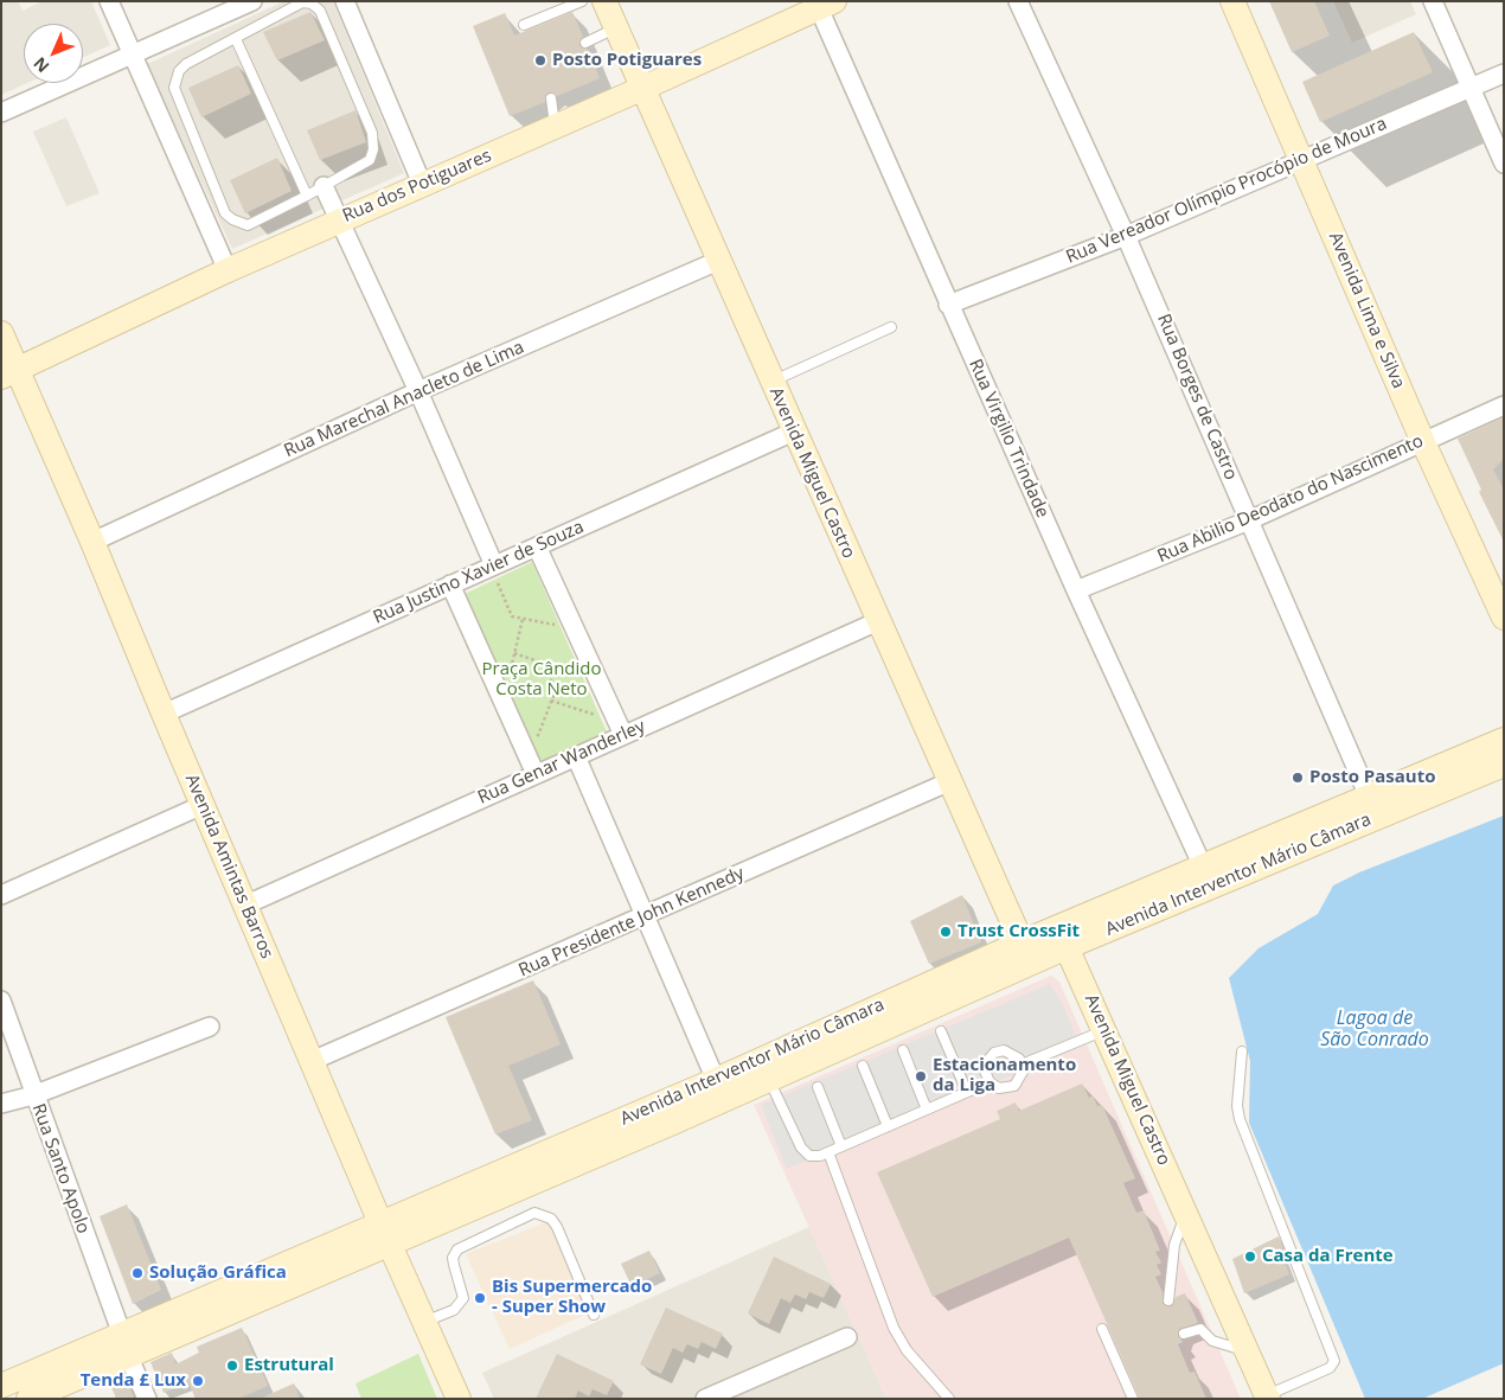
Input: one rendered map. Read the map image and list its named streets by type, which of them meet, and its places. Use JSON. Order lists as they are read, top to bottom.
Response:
{
  "streets": {
    "main road": [
      "Rua dos Potiguares",
      "Avenida Lima e Silva",
      "Avenida Miguel Castro",
      "Avenida Amintas Barros",
      "Avenida Interventor Mário Câmara"
    ],
    "street": [
      "Rua Vereador Olímpio Procópio de Moura",
      "Rua Borges de Castro",
      "Rua Marechal Anacleto de Lima",
      "Rua Virgilio Trindade",
      "Rua Abilio Deodato do Nascimento",
      "Rua Justino Xavier de Souza",
      "Rua Genar Wanderley",
      "Rua Presidente John Kennedy",
      "Rua Santo Apolo"
    ]
  },
  "crossings": [
    ["Rua dos Potiguares", "Rua Virgilio Trindade"],
    ["Rua dos Potiguares", "Avenida Miguel Castro"],
    ["Rua dos Potiguares", "Avenida Amintas Barros"],
    ["Rua Vereador Olímpio Procópio de Moura", "Avenida Lima e Silva"],
    ["Rua Vereador Olímpio Procópio de Moura", "Rua Borges de Castro"],
    ["Rua Vereador Olímpio Procópio de Moura", "Rua Virgilio Trindade"],
    ["Avenida Lima e Silva", "Rua Abilio Deodato do Nascimento"],
    ["Rua Borges de Castro", "Rua Abilio Deodato do Nascimento"],
    ["Rua Borges de Castro", "Avenida Interventor Mário Câmara"],
    ["Rua Marechal Anacleto de Lima", "Avenida Miguel Castro"],
    ["Rua Marechal Anacleto de Lima", "Avenida Amintas Barros"],
    ["Rua Virgilio Trindade", "Rua Abilio Deodato do Nascimento"],
    ["Rua Virgilio Trindade", "Avenida Interventor Mário Câmara"],
    ["Avenida Miguel Castro", "Rua Justino Xavier de Souza"],
    ["Avenida Miguel Castro", "Rua Genar Wanderley"],
    ["Avenida Miguel Castro", "Avenida Interventor Mário Câmara"],
    ["Avenida Miguel Castro", "Rua Presidente John Kennedy"],
    ["Rua Justino Xavier de Souza", "Avenida Amintas Barros"],
    ["Rua Genar Wanderley", "Avenida Amintas Barros"],
    ["Avenida Amintas Barros", "Avenida Interventor Mário Câmara"],
    ["Avenida Amintas Barros", "Rua Presidente John Kennedy"],
    ["Avenida Interventor Mário Câmara", "Rua Santo Apolo"]
  ],
  "water": ["Lagoa de São Conrado"],
  "parks": ["Praça Cândido Costa Neto"],
  "places": [
    "Posto Potiguares",
    "Posto Pasauto",
    "Trust CrossFit",
    "Estacionamento da Liga",
    "Casa da Frente",
    "Solução Gráfica",
    "Bis Supermercado - Super Show",
    "Estrutural",
    "Tenda £ Lux"
  ],
  "north": "bottom left"
}
